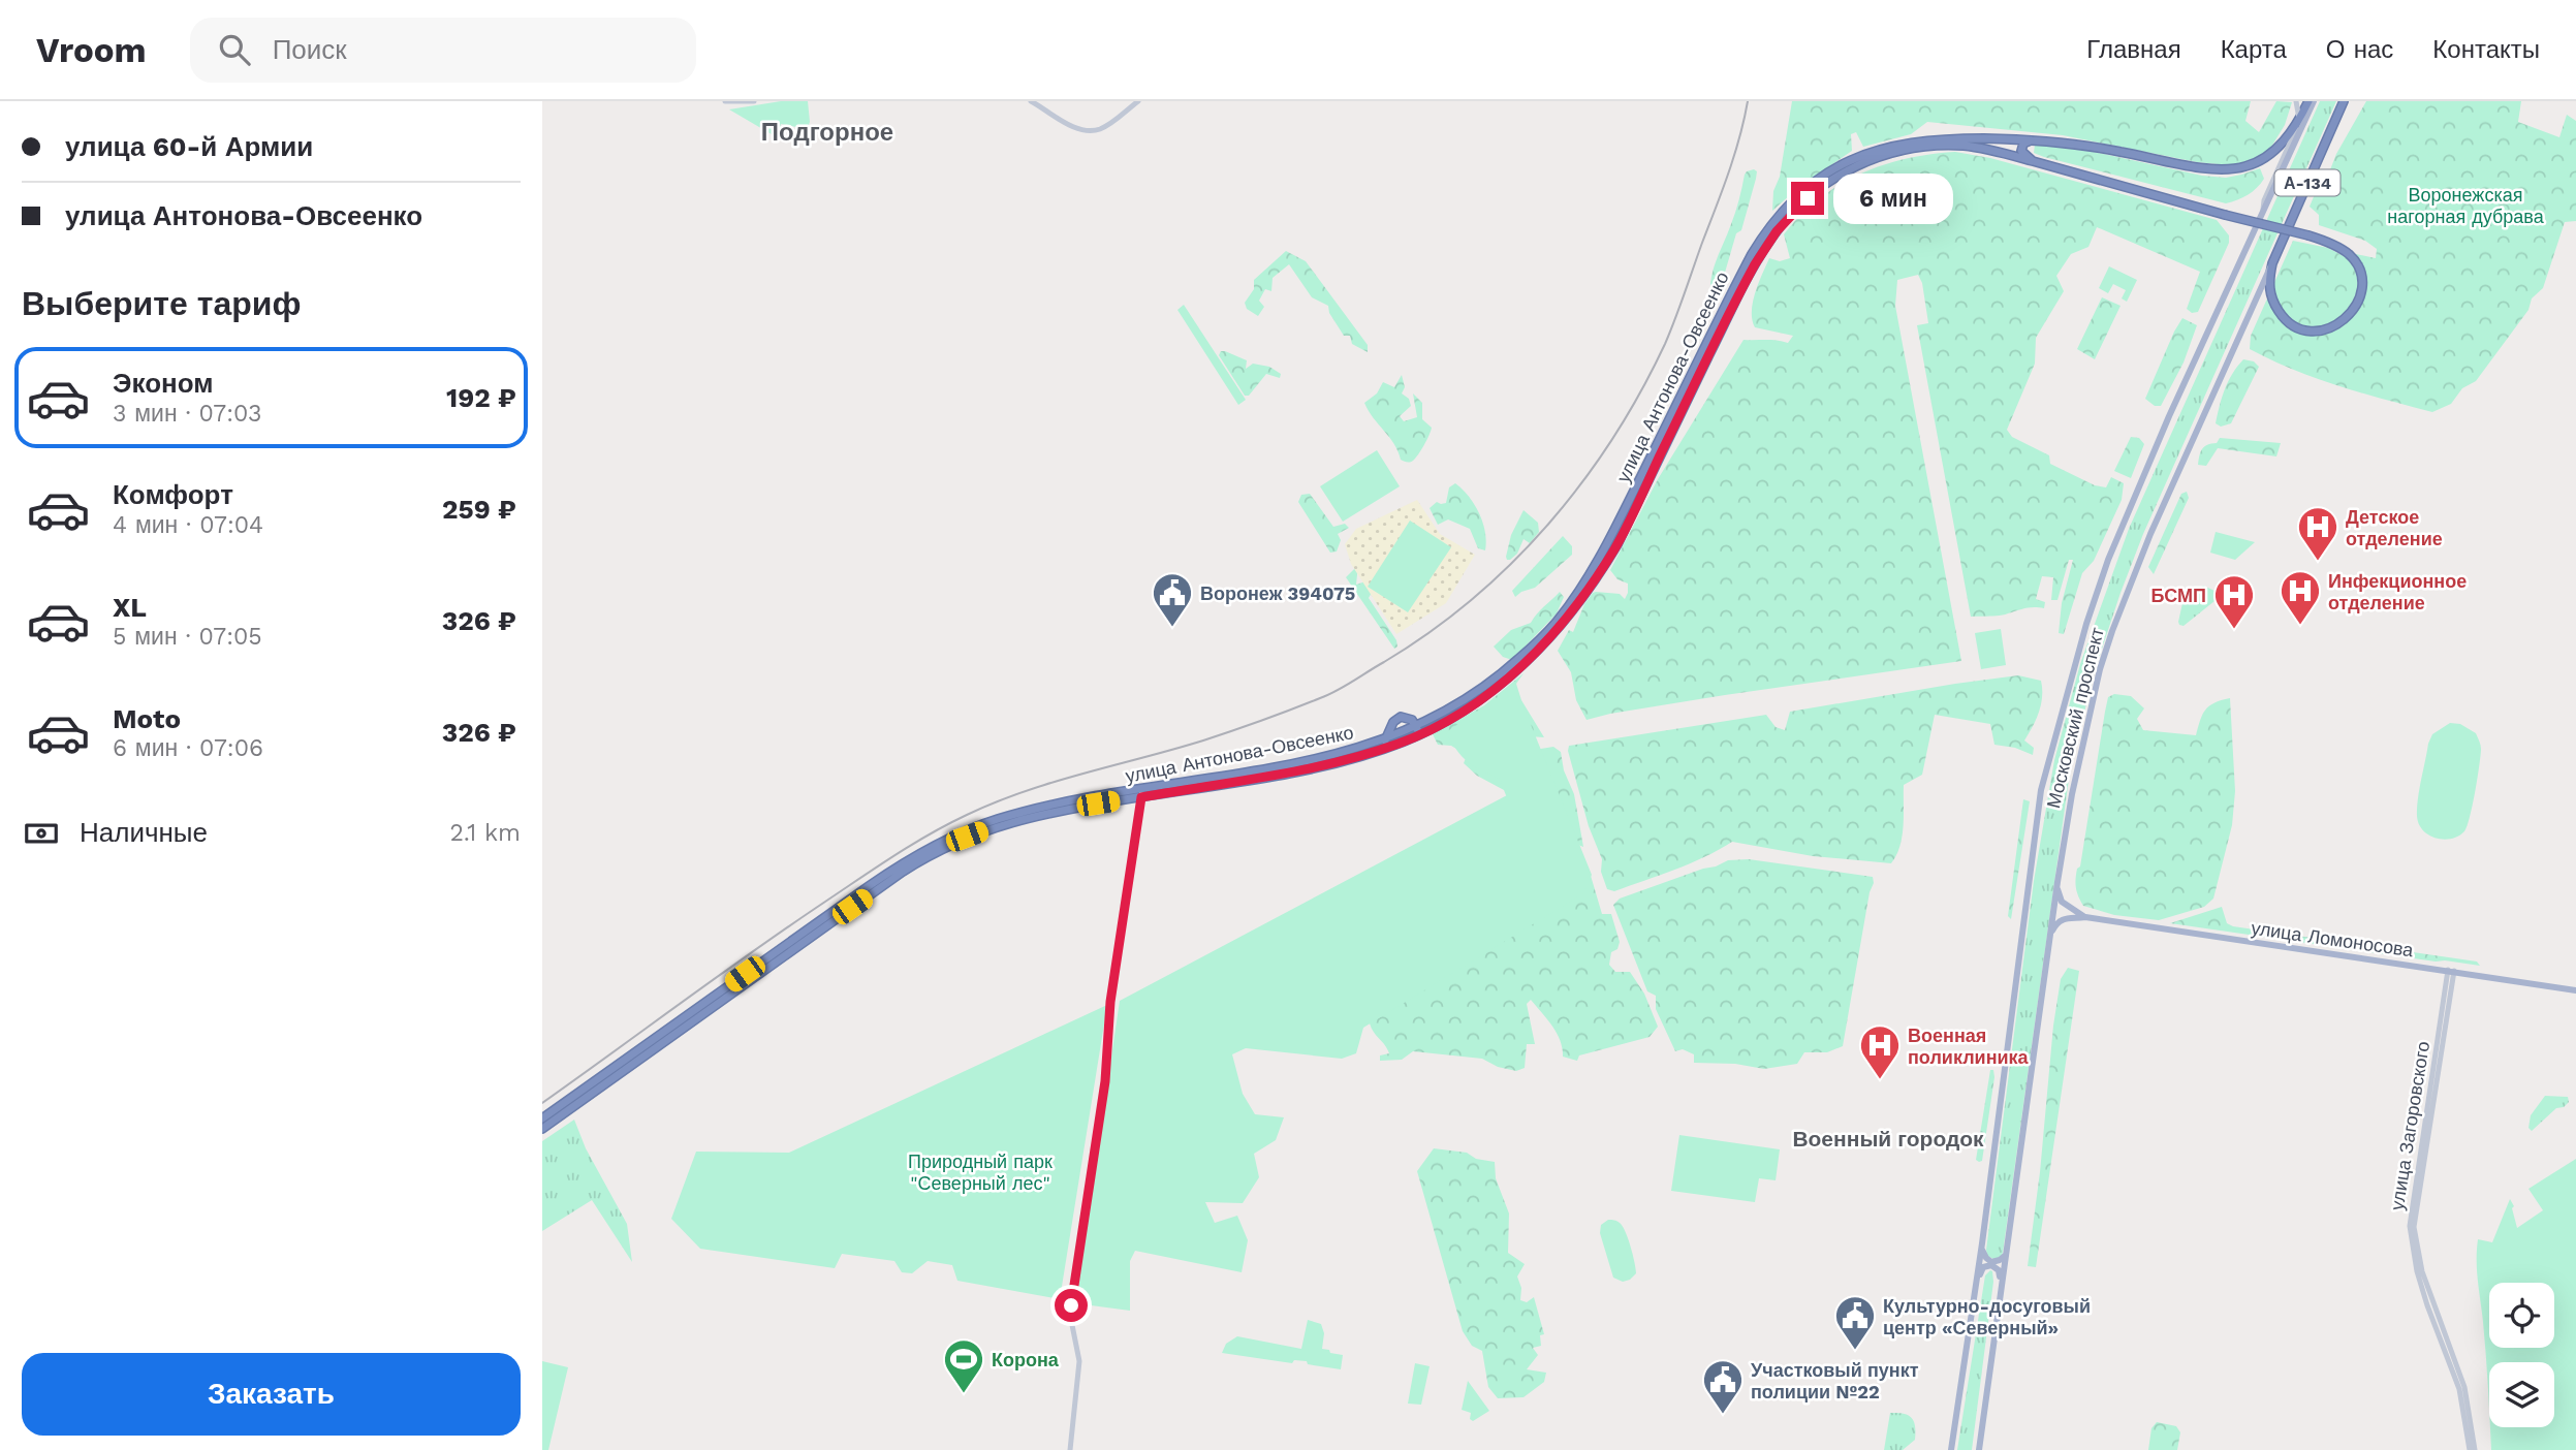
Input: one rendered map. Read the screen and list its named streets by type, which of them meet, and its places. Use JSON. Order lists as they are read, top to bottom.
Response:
{
  "streets": {
    "highway": ["А-134", "улица Антонова-Овсеенко", "Московский проспект"],
    "main road": ["улица Ломоносова"],
    "street": ["улица Загоровского"]
  },
  "crossings": [
    ["улица Антонова-Овсеенко", "Московский проспект"],
    ["Московский проспект", "улица Ломоносова"],
    ["улица Ломоносова", "улица Загоровского"]
  ],
  "districts": ["Подгорное", "Военный городок"],
  "parks": ["Воронежская нагорная дубрава", "Природный парк \"Северный лес\""],
  "places": {
    "hospital": [
      "Детское отделение",
      "Инфекционное отделение",
      "БСМП",
      "Военная поликлиника"
    ],
    "public building": ["Воронеж 394075", "Культурно-досуговый центр «Северный»", "Участковый пункт полиции №22"],
    "sports": ["Корона"]
  },
  "page": {
    "header": "Vroom",
    "search": "Поиск",
    "nav": [
      "Главная",
      "Карта",
      "О нас",
      "Контакты"
    ],
    "banner": ["улица 60-й Армии", "улица Антонова-Овсеенко"],
    "bubble": "6 мин",
    "heading": "Выберите тариф",
    "list": [
      {
        "name": "Эконом",
        "note": "3 мин · 07:03",
        "value": "192 ₽"
      },
      {
        "name": "Комфорт",
        "note": "4 мин · 07:04",
        "value": "259 ₽"
      },
      {
        "name": "XL",
        "note": "5 мин · 07:05",
        "value": "326 ₽"
      },
      {
        "name": "Moto",
        "note": "6 мин · 07:06",
        "value": "326 ₽"
      }
    ],
    "pay": ["Наличные", "2.1 km"],
    "buttons": "Заказать"
  }
}
